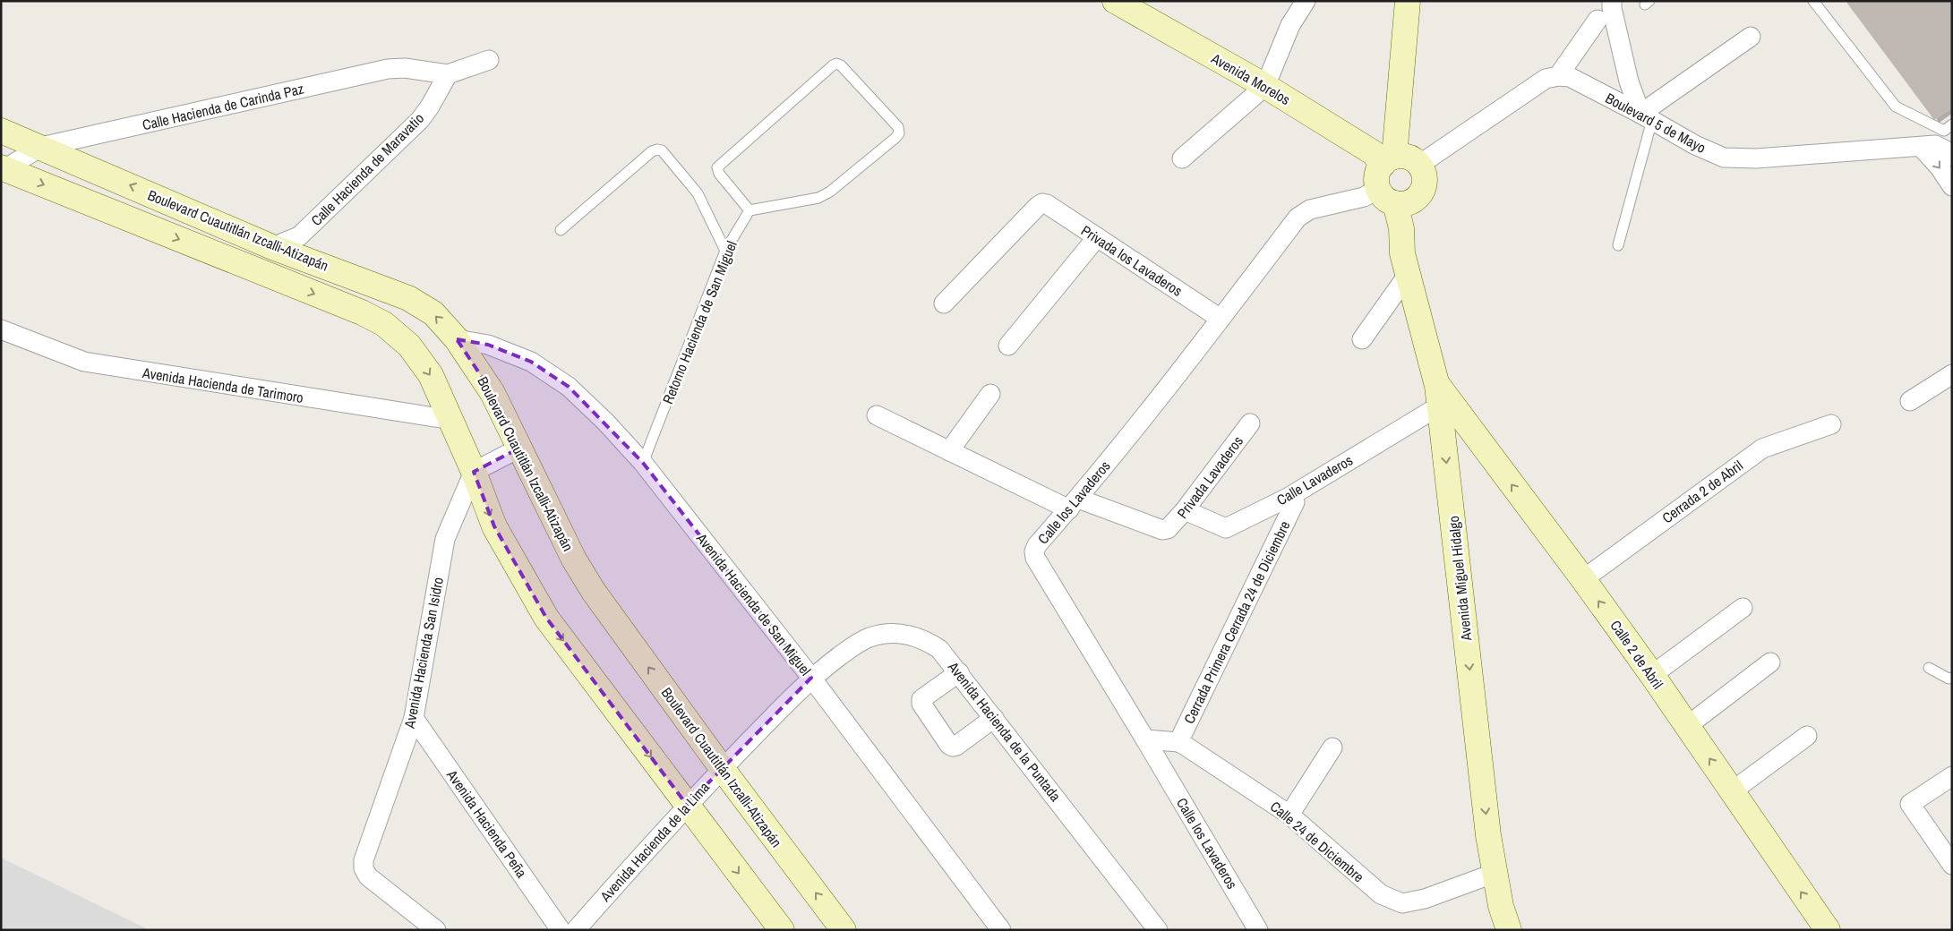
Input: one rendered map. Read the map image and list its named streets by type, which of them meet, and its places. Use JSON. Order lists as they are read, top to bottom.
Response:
{
  "streets": {
    "main road": [
      "Avenida Morelos",
      "Boulevard Cuautitlán Izcalli-Atizapán",
      "Avenida Miguel Hidalgo",
      "Calle 2 de Abril"
    ],
    "street": [
      "Calle Hacienda de Carinda Paz",
      "Boulevard 5 de Mayo",
      "Calle Hacienda de Maravatio",
      "Privada los Lavaderos",
      "Avenida Hacienda de Tarimoro",
      "Privada Lavaderos",
      "Calle Lavaderos",
      "Cerrada 2 de Abril",
      "Calle los Lavaderos",
      "Avenida Hacienda de San Miguel",
      "Cerrada Primera Cerrada 24 de Diciembre",
      "Avenida Hacienda San Isidro",
      "Avenida Hacienda de la Puntada",
      "Avenida Hacienda Peña",
      "Avenida Hacienda de la Lima",
      "Calle 24 de Diciembre"
    ],
    "lane": ["Retorno Hacienda de San Miguel"]
  },
  "crossings": [
    ["Avenida Morelos", "Calle los Lavaderos"],
    ["Avenida Morelos", "Avenida Miguel Hidalgo"],
    ["Calle Hacienda de Carinda Paz", "Calle Hacienda de Maravatio"],
    ["Calle Hacienda de Carinda Paz", "Boulevard Cuautitlán Izcalli-Atizapán"],
    ["Calle Hacienda de Maravatio", "Boulevard Cuautitlán Izcalli-Atizapán"],
    ["Boulevard Cuautitlán Izcalli-Atizapán", "Avenida Hacienda de Tarimoro"],
    ["Boulevard Cuautitlán Izcalli-Atizapán", "Avenida Hacienda de San Miguel"],
    ["Boulevard Cuautitlán Izcalli-Atizapán", "Avenida Hacienda San Isidro"],
    ["Boulevard Cuautitlán Izcalli-Atizapán", "Avenida Hacienda de la Lima"],
    ["Privada los Lavaderos", "Calle los Lavaderos"],
    ["Retorno Hacienda de San Miguel", "Avenida Hacienda de San Miguel"],
    ["Privada Lavaderos", "Calle Lavaderos"],
    ["Privada Lavaderos", "Calle los Lavaderos"],
    ["Calle Lavaderos", "Avenida Miguel Hidalgo"],
    ["Calle Lavaderos", "Calle 2 de Abril"],
    ["Cerrada 2 de Abril", "Calle 2 de Abril"],
    ["Calle los Lavaderos", "Avenida Miguel Hidalgo"],
    ["Calle los Lavaderos", "Calle 24 de Diciembre"],
    ["Avenida Miguel Hidalgo", "Calle 2 de Abril"],
    ["Avenida Miguel Hidalgo", "Calle 24 de Diciembre"],
    ["Avenida Hacienda de San Miguel", "Avenida Hacienda de la Puntada"],
    ["Avenida Hacienda de San Miguel", "Avenida Hacienda de la Lima"],
    ["Cerrada Primera Cerrada 24 de Diciembre", "Calle 24 de Diciembre"],
    ["Avenida Hacienda San Isidro", "Avenida Hacienda Peña"],
    ["Avenida Hacienda de la Puntada", "Avenida Hacienda de la Lima"]
  ],
  "one_way": ["Avenida Miguel Hidalgo", "Calle 2 de Abril"]
}
